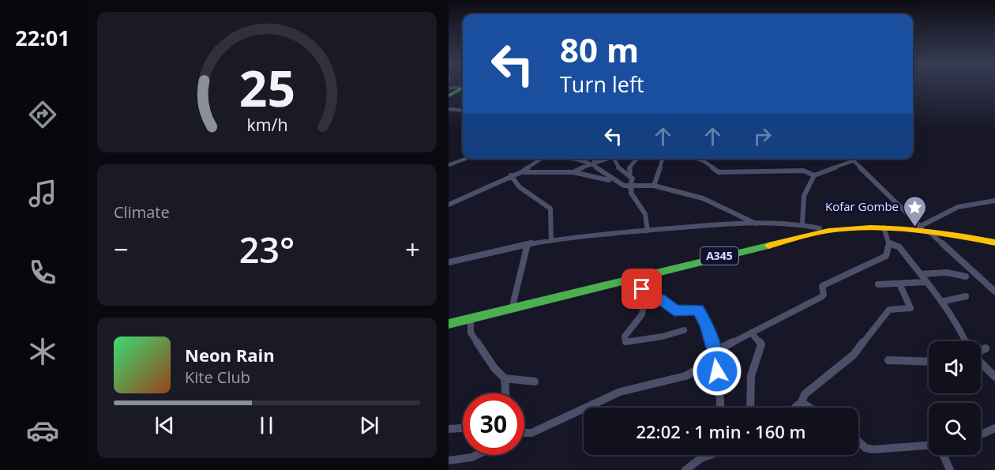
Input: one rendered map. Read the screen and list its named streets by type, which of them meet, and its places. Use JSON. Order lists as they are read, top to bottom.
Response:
{
  "streets": {
    "main road": ["A345"]
  },
  "places": {
    "place": ["Kofar Gombe"]
  },
  "page": {
    "tabs": "22:01",
    "turn": ["80 m", "Turn left"],
    "tile": "Climate",
    "heat": ["−", "23°", "+"],
    "song": ["Neon Rain", "Kite Club"],
    "limit": "30",
    "trip": "22:02 · 1 min · 160 m",
    "gauge": ["25", "km/h"]
  }
}
